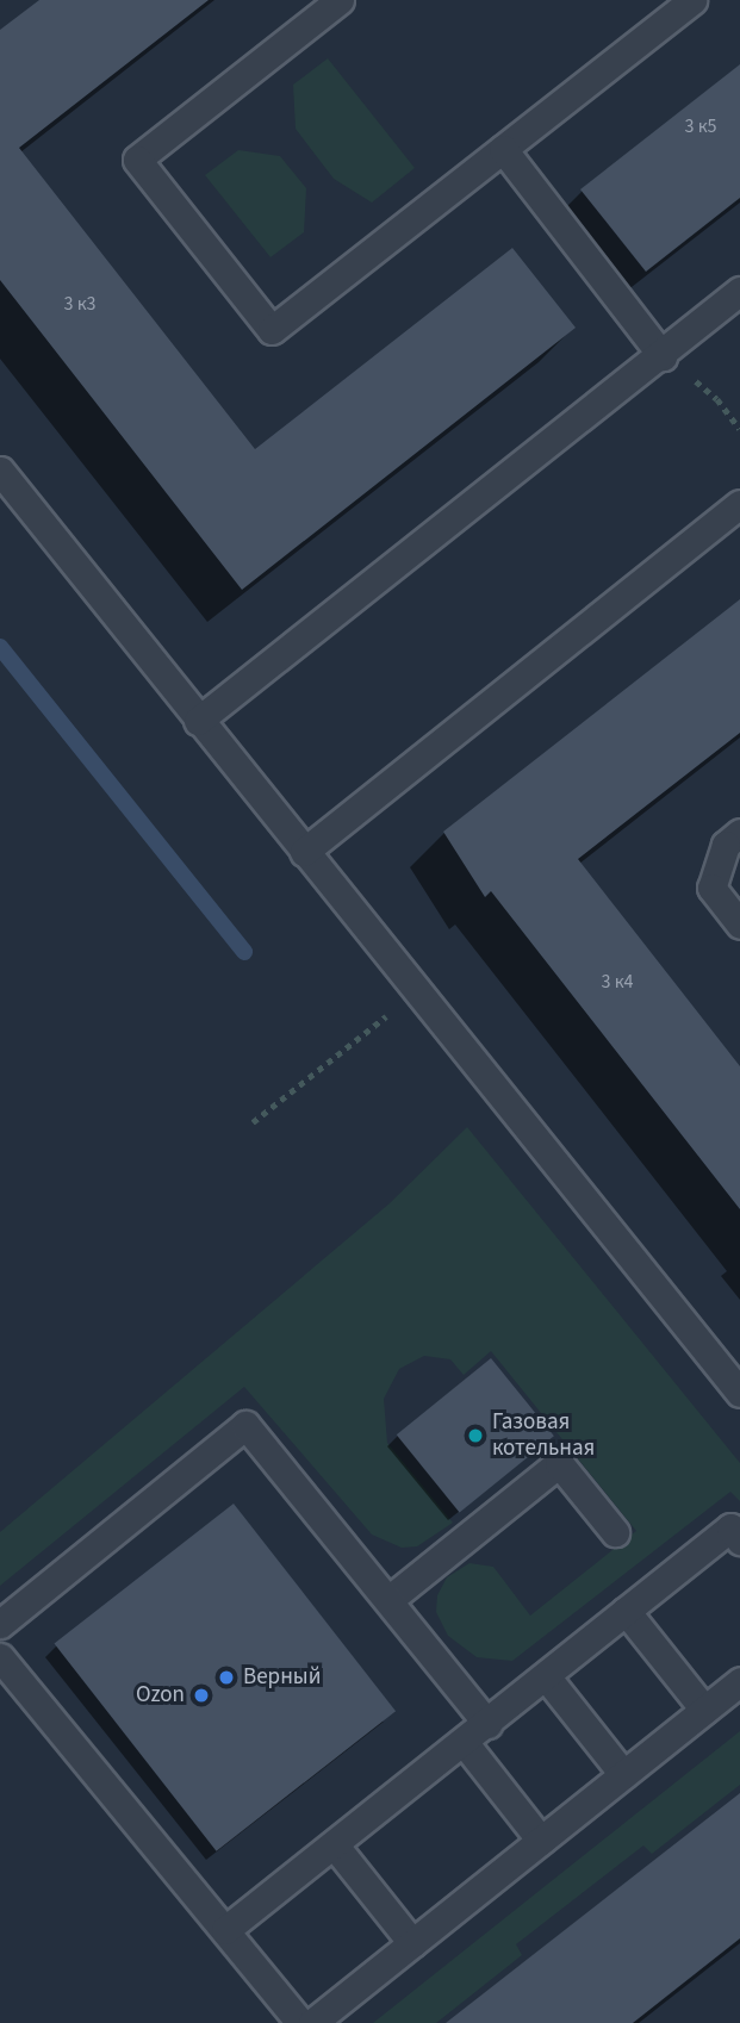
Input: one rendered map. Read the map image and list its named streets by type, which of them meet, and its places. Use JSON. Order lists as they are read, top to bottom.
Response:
{
  "places": ["Газовая котельная", "Верный", "Ozon"],
  "house_numbers": ["3 к5", "3 к3", "3 к4"]
}
